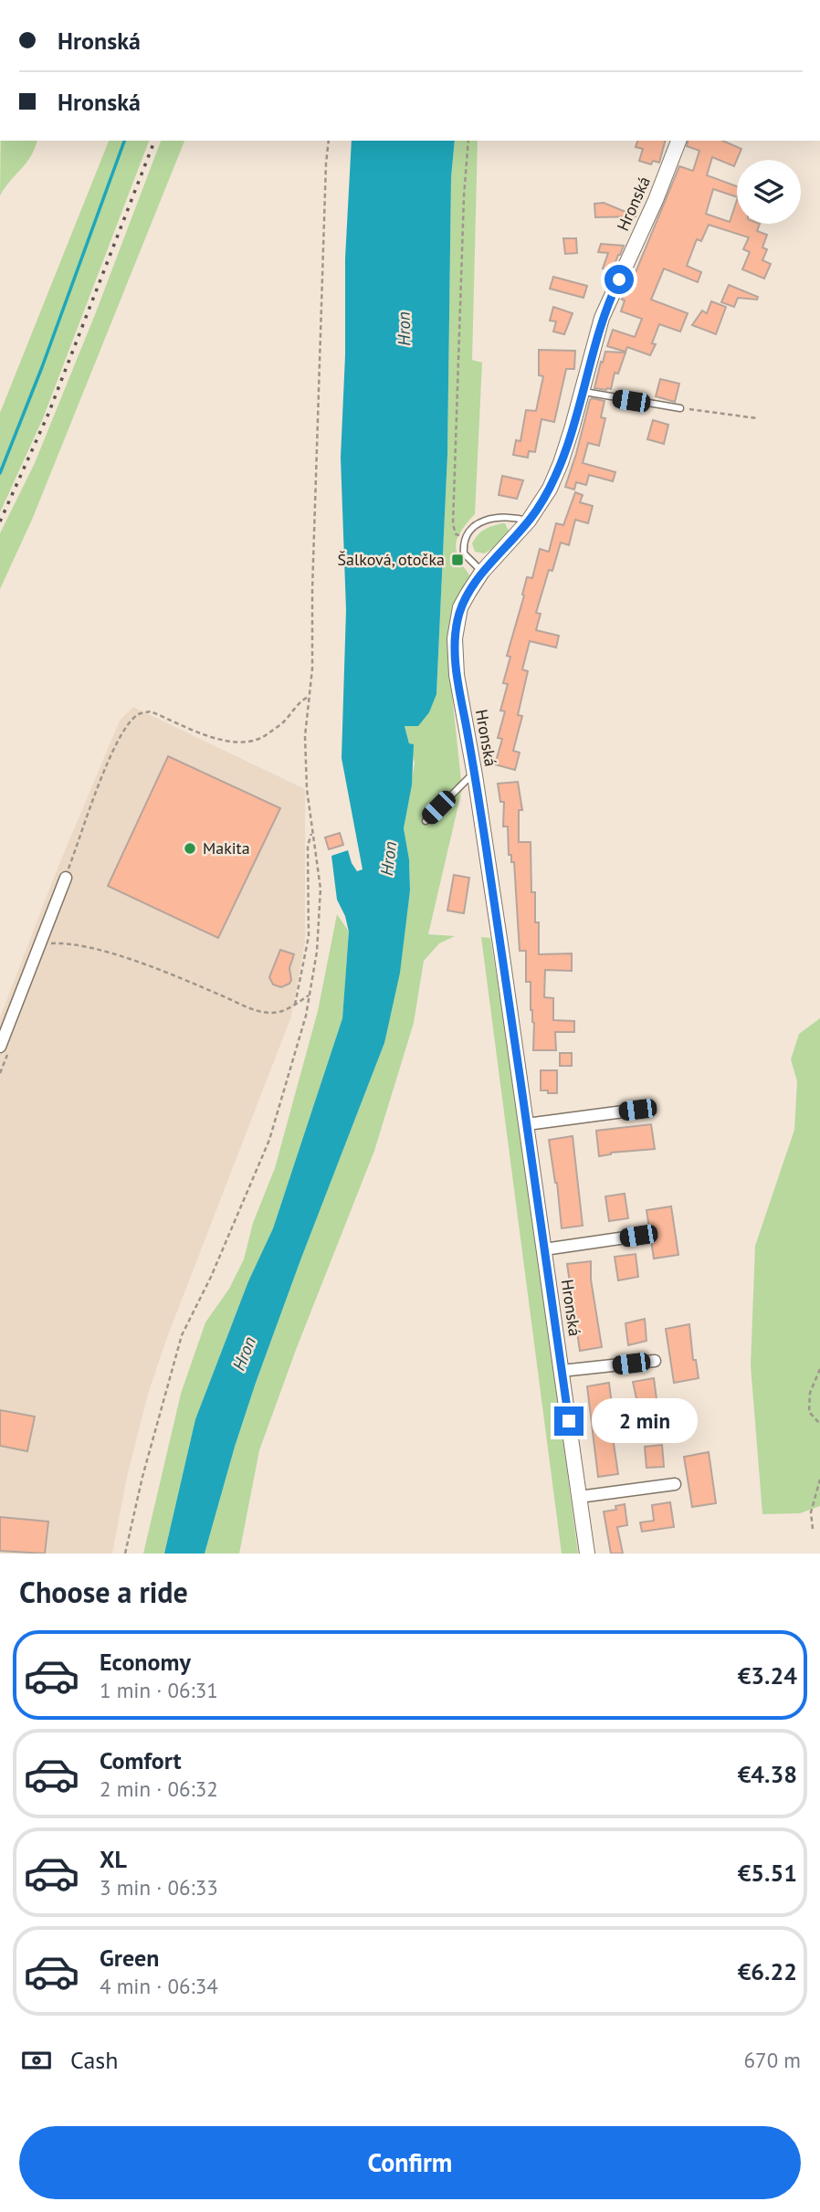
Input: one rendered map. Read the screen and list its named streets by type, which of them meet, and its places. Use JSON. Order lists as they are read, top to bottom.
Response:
{
  "streets": {
    "street": ["Hronská"]
  },
  "water": ["Hron"],
  "places": {
    "transit": ["Šalková, otočka"],
    "other": ["Makita"]
  },
  "page": {
    "banner": ["Hronská", "Hronská"],
    "bubble": "2 min",
    "heading": "Choose a ride",
    "list": [
      {
        "name": "Economy",
        "note": "1 min · 06:31",
        "value": "€3.24"
      },
      {
        "name": "Comfort",
        "note": "2 min · 06:32",
        "value": "€4.38"
      },
      {
        "name": "XL",
        "note": "3 min · 06:33",
        "value": "€5.51"
      },
      {
        "name": "Green",
        "note": "4 min · 06:34",
        "value": "€6.22"
      }
    ],
    "pay": ["Cash", "670 m"],
    "buttons": "Confirm"
  }
}
